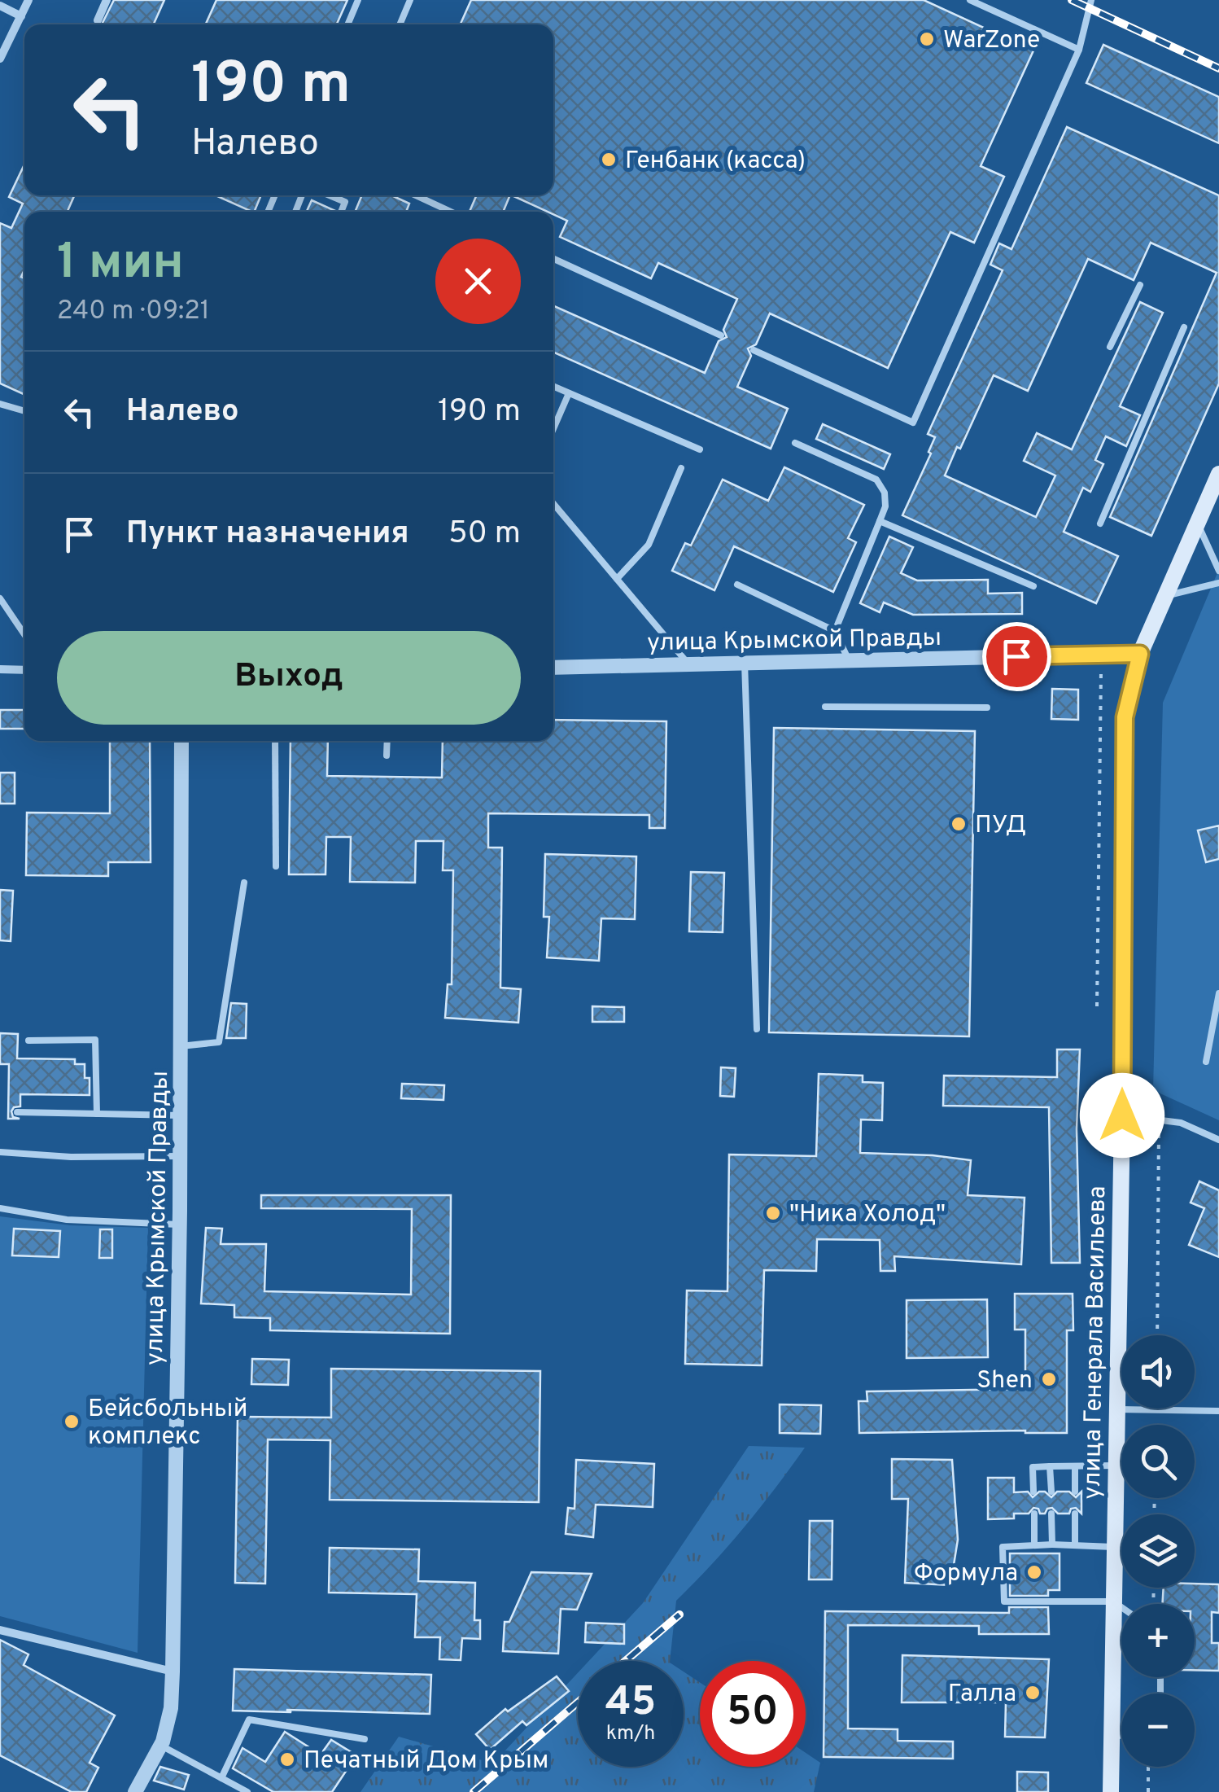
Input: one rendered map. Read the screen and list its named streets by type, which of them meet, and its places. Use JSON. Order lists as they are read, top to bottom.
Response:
{
  "streets": {
    "main road": ["улица Генерала Васильева"],
    "street": ["улица Крымской Правды"]
  },
  "crossings": [
    ["улица Крымской Правды", "улица Генерала Васильева"]
  ],
  "places": [
    "WarZone",
    "Генбанк (касса)",
    "ПУД",
    "\"Ника Холод\"",
    "Shen",
    "Бейсбольный комплекс",
    "Формула",
    "Галла",
    "Печатный Дом Крым"
  ],
  "page": {
    "turn": ["190 m", "Налево"],
    "heading": ["1 мин", "240 m · 09:21"],
    "list": [
      {
        "name": "Налево",
        "value": "190 m"
      },
      {
        "name": "Пункт назначения",
        "value": "50 m"
      }
    ],
    "buttons": "Выход",
    "map_buttons": ["+", "−"],
    "speed": "45 km/h",
    "limit": "50"
  }
}
